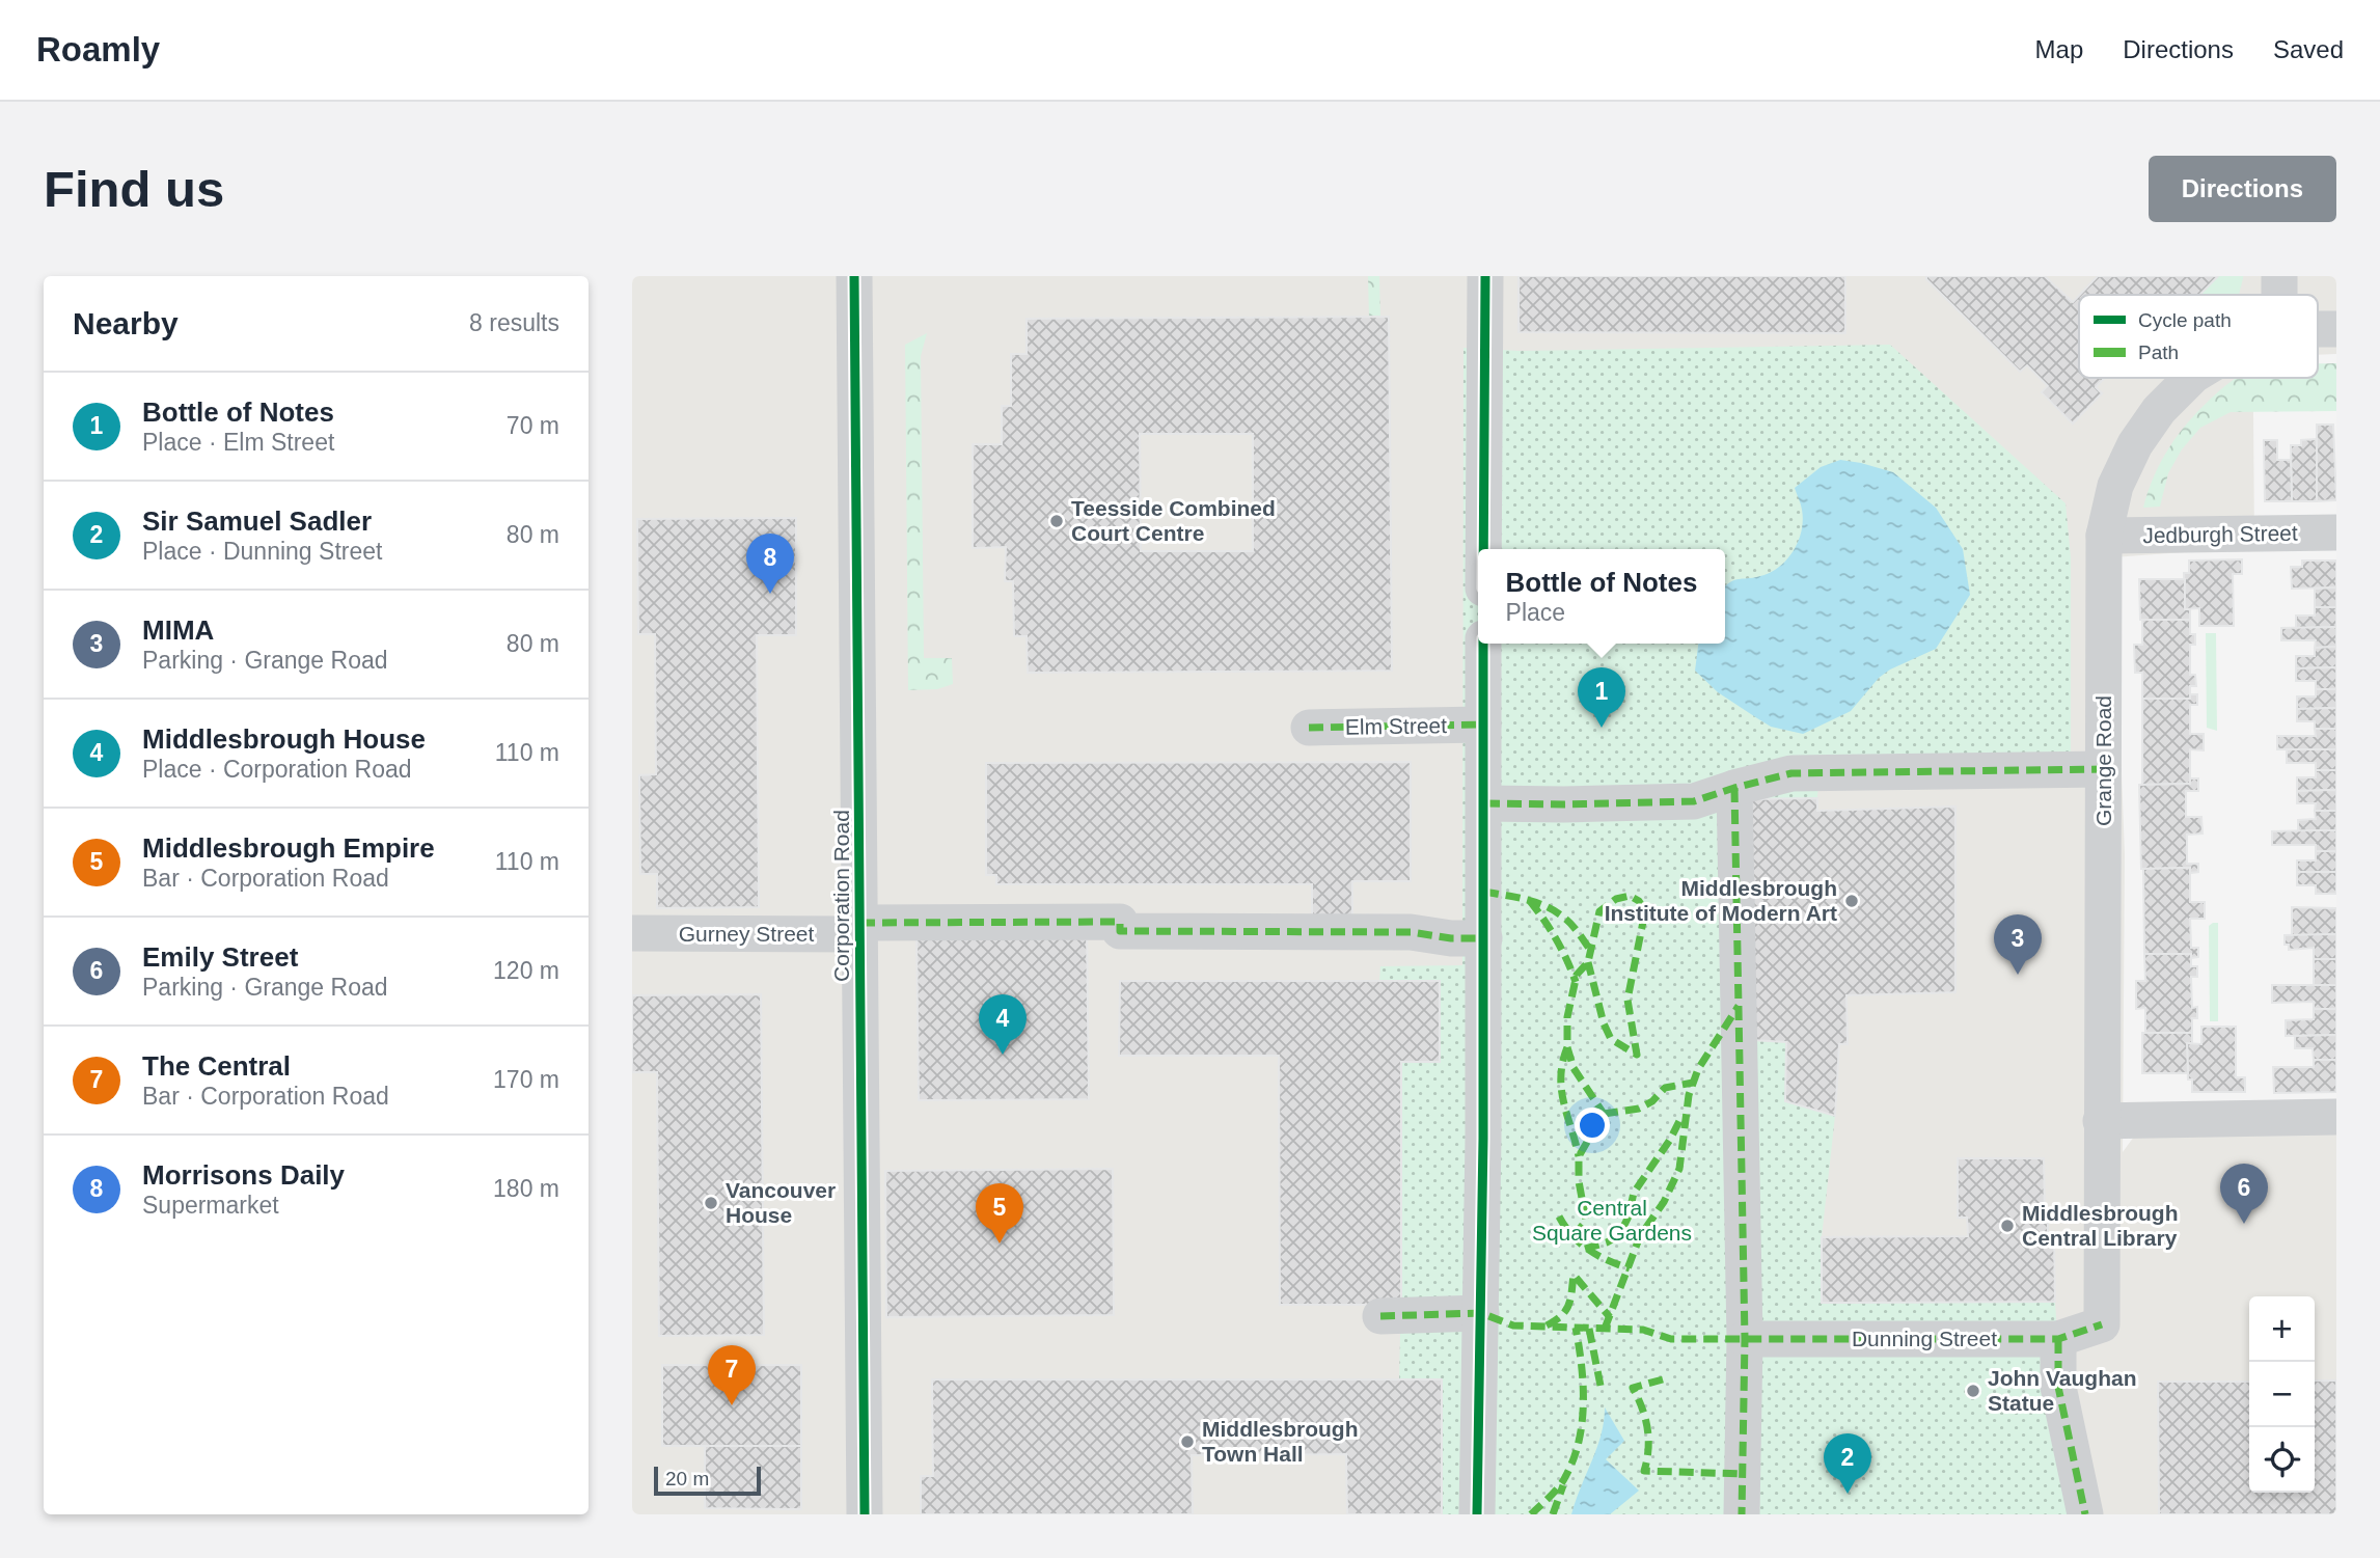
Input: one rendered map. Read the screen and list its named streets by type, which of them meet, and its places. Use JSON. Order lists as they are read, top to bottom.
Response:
{
  "streets": {
    "street": [
      "Jedburgh Street",
      "Elm Street",
      "Grange Road",
      "Corporation Road",
      "Gurney Street",
      "Dunning Street"
    ]
  },
  "crossings": [
    ["Jedburgh Street", "Grange Road"],
    ["Grange Road", "Dunning Street"],
    ["Corporation Road", "Gurney Street"]
  ],
  "parks": ["Central Square Gardens"],
  "places": [
    "Teesside Combined Court Centre",
    "Middlesbrough Institute of Modern Art",
    "Vancouver House",
    "Middlesbrough Central Library",
    "John Vaughan Statue",
    "Middlesbrough Town Hall"
  ],
  "legend": ["Cycle path", "Path"],
  "scale_bar": "20 m",
  "page": {
    "header": "Roamly",
    "nav": ["Map", "Directions", "Saved"],
    "buttons": "Directions",
    "title": "Find us",
    "heading": ["Nearby", "8 results"],
    "list": [
      {
        "mark": "1",
        "name": "Bottle of Notes",
        "note": "Place · Elm Street",
        "value": "70 m"
      },
      {
        "mark": "2",
        "name": "Sir Samuel Sadler",
        "note": "Place · Dunning Street",
        "value": "80 m"
      },
      {
        "mark": "3",
        "name": "MIMA",
        "note": "Parking · Grange Road",
        "value": "80 m"
      },
      {
        "mark": "4",
        "name": "Middlesbrough House",
        "note": "Place · Corporation Road",
        "value": "110 m"
      },
      {
        "mark": "5",
        "name": "Middlesbrough Empire",
        "note": "Bar · Corporation Road",
        "value": "110 m"
      },
      {
        "mark": "6",
        "name": "Emily Street",
        "note": "Parking · Grange Road",
        "value": "120 m"
      },
      {
        "mark": "7",
        "name": "The Central",
        "note": "Bar · Corporation Road",
        "value": "170 m"
      },
      {
        "mark": "8",
        "name": "Morrisons Daily",
        "note": "Supermarket",
        "value": "180 m"
      }
    ],
    "pins": [
      "8",
      "1",
      "3",
      "4",
      "6",
      "5",
      "7",
      "2"
    ],
    "popup": ["Bottle of Notes", "Place"],
    "map_buttons": ["+", "−"],
    "scale": "20 m"
  }
}
